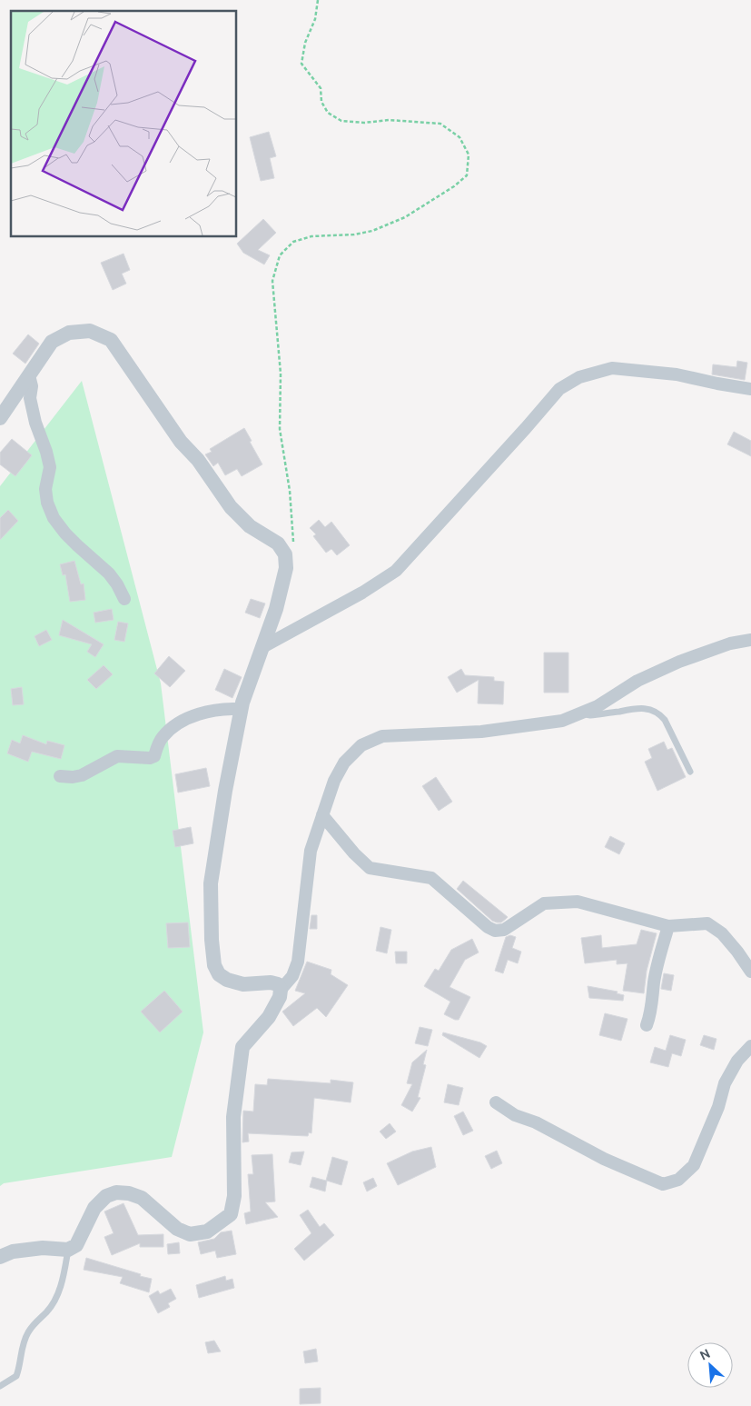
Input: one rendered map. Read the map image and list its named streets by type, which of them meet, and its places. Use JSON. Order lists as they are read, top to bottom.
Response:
{
  "north": "top left"
}
